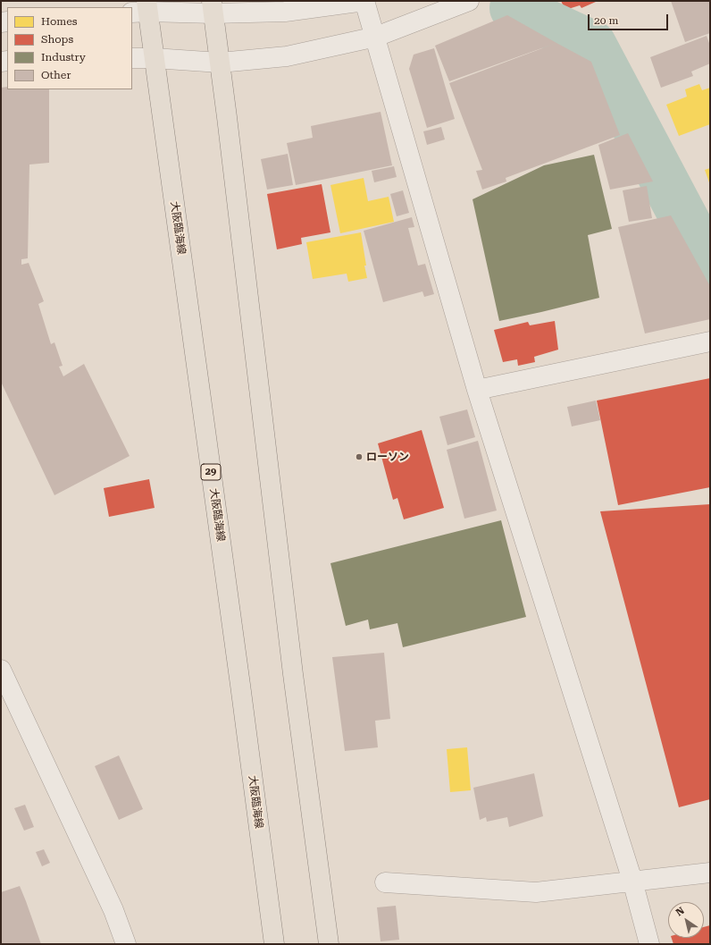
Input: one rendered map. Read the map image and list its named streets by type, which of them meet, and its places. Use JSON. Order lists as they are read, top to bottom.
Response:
{
  "streets": {
    "main road": ["大阪臨海線", "29"]
  },
  "places": ["ローソン"],
  "legend": [
    "Homes",
    "Shops",
    "Industry",
    "Other"
  ],
  "scale_bar": "20 m",
  "north": "top left"
}
